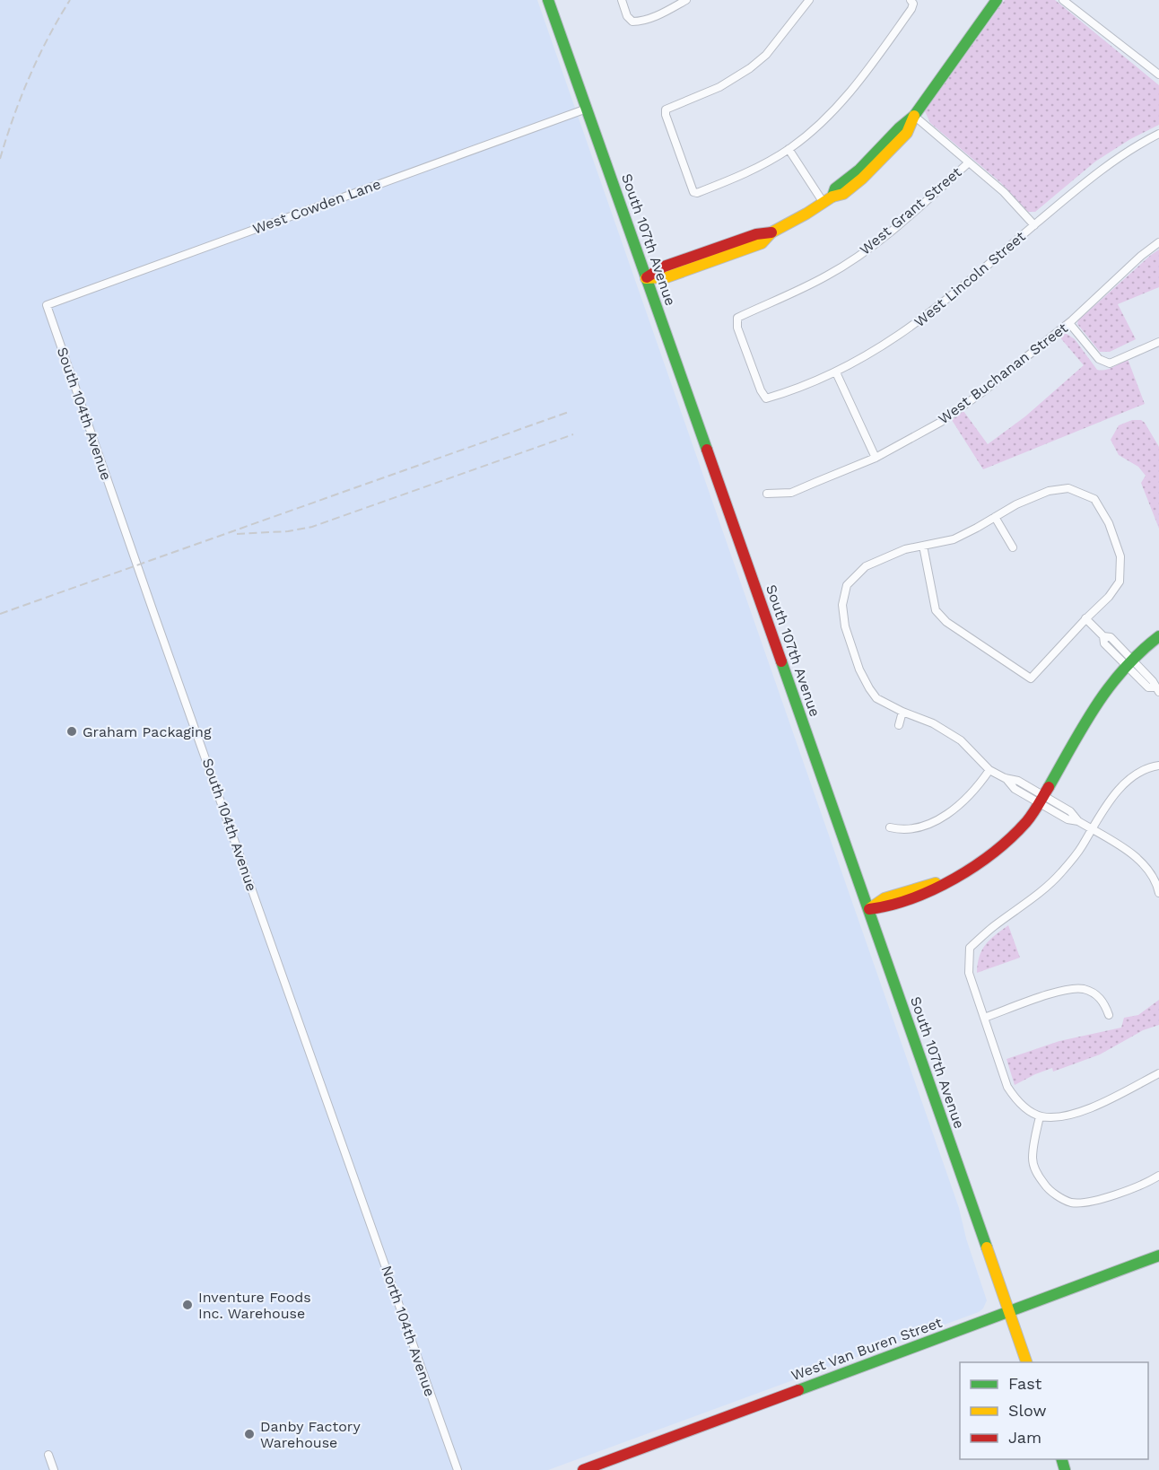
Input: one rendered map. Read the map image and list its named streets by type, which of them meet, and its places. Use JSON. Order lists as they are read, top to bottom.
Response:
{
  "streets": {
    "main road": ["South 107th Avenue", "West Van Buren Street"],
    "street": [
      "West Cowden Lane",
      "West Grant Street",
      "West Lincoln Street",
      "West Buchanan Street",
      "South 104th Avenue",
      "North 104th Avenue"
    ]
  },
  "crossings": [
    ["West Cowden Lane", "South 107th Avenue"],
    ["West Cowden Lane", "South 104th Avenue"],
    ["West Grant Street", "West Lincoln Street"],
    ["South 107th Avenue", "West Van Buren Street"],
    ["South 104th Avenue", "North 104th Avenue"]
  ],
  "places": ["Graham Packaging", "Inventure Foods Inc. Warehouse", "Danby Factory Warehouse"],
  "legend": ["Fast", "Slow", "Jam"]
}
